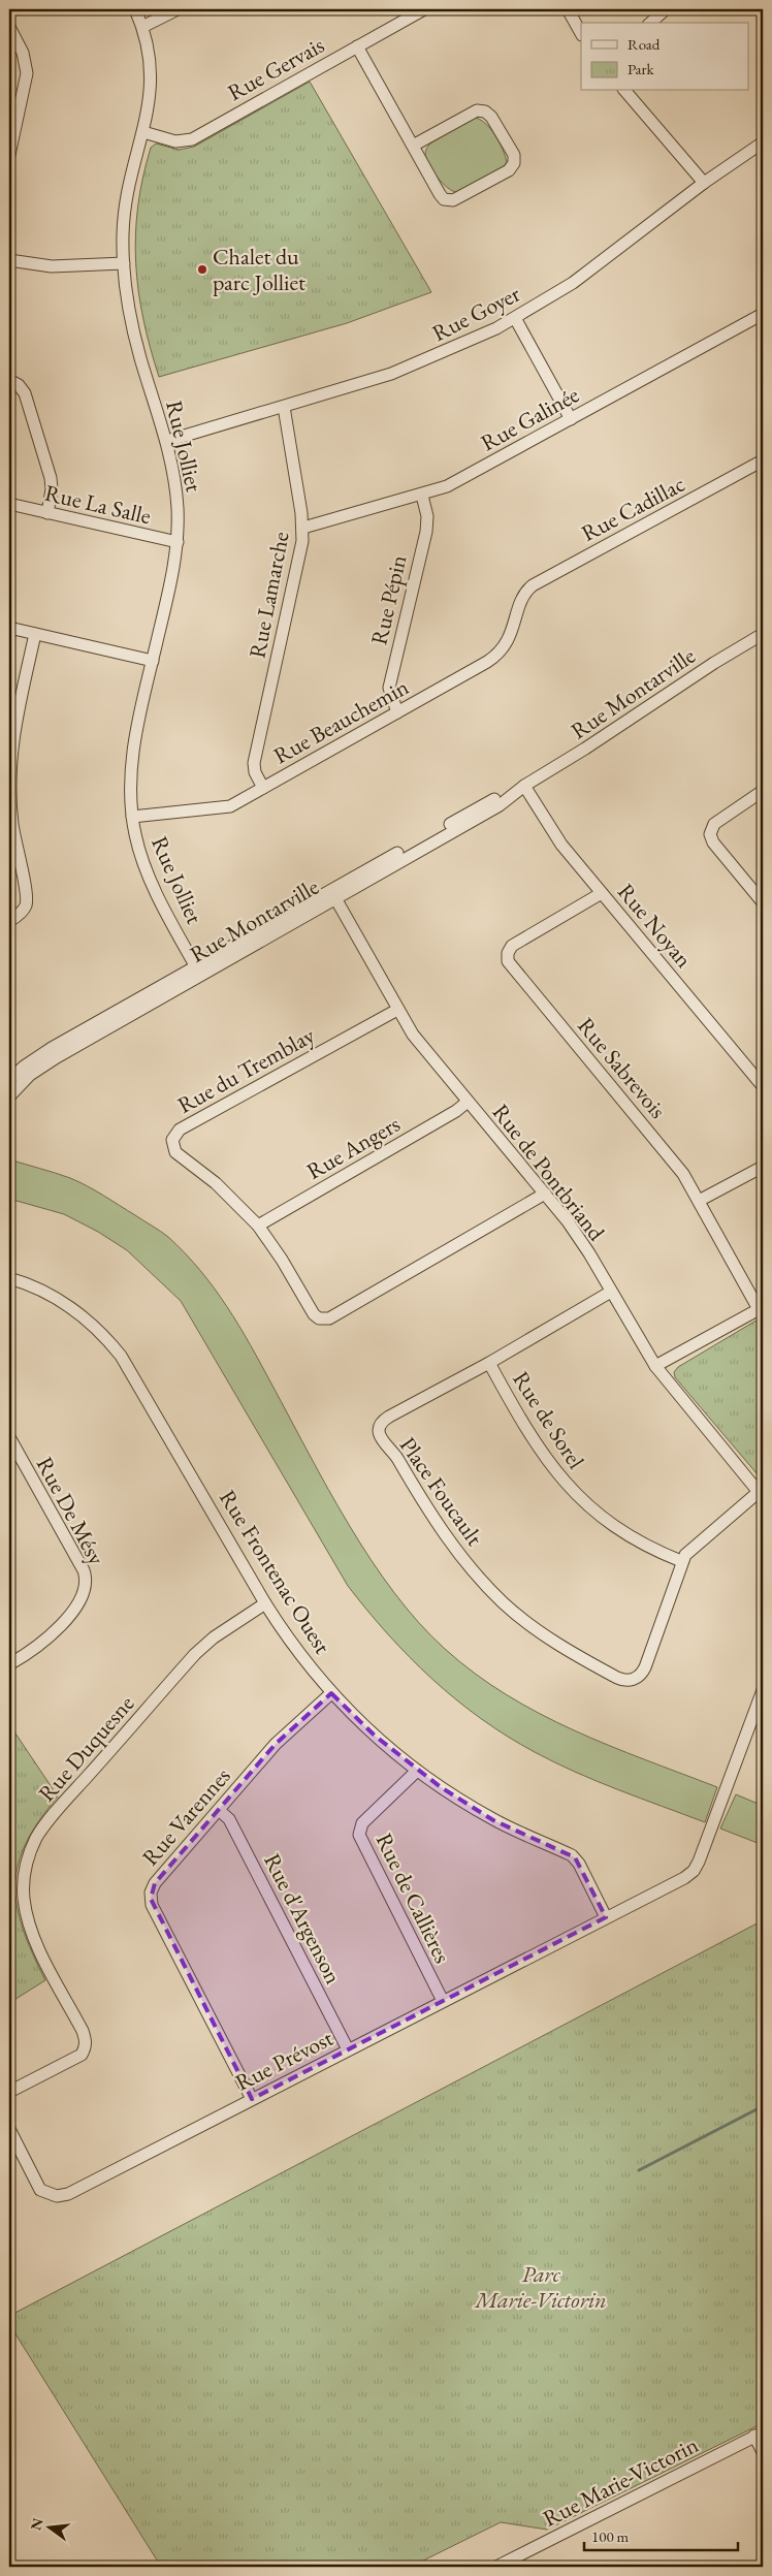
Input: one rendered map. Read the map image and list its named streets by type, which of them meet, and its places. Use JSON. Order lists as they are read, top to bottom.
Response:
{
  "streets": {
    "street": [
      "Rue Gervais",
      "Rue Goyer",
      "Rue Galinée",
      "Rue Jolliet",
      "Rue La Salle",
      "Rue Cadillac",
      "Rue Lamarche",
      "Rue Pépin",
      "Rue Montarville",
      "Rue Beauchemin",
      "Rue Noyan",
      "Rue Sabrevois",
      "Rue du Tremblay",
      "Rue Angers",
      "Rue de Pontbriand",
      "Rue de Sorel",
      "Place Foucault",
      "Rue De Mésy",
      "Rue Frontenac Ouest",
      "Rue Duquesne",
      "Rue Varennes",
      "Rue de Callières",
      "Rue d'Argenson",
      "Rue Prévost",
      "Rue Marie-Victorin"
    ]
  },
  "crossings": [
    ["Rue Gervais", "Rue Jolliet"],
    ["Rue Goyer", "Rue Jolliet"],
    ["Rue Goyer", "Rue Lamarche"],
    ["Rue Galinée", "Rue Lamarche"],
    ["Rue Galinée", "Rue Pépin"],
    ["Rue Jolliet", "Rue La Salle"],
    ["Rue Jolliet", "Rue Montarville"],
    ["Rue Jolliet", "Rue Beauchemin"],
    ["Rue Cadillac", "Rue Beauchemin"],
    ["Rue Lamarche", "Rue Beauchemin"],
    ["Rue Pépin", "Rue Beauchemin"],
    ["Rue Montarville", "Rue Noyan"],
    ["Rue Montarville", "Rue de Pontbriand"],
    ["Rue Noyan", "Rue Sabrevois"],
    ["Rue du Tremblay", "Rue Angers"],
    ["Rue du Tremblay", "Rue de Pontbriand"],
    ["Rue Angers", "Rue de Pontbriand"],
    ["Rue de Pontbriand", "Place Foucault"],
    ["Rue de Sorel", "Place Foucault"],
    ["Rue Frontenac Ouest", "Rue Duquesne"],
    ["Rue Frontenac Ouest", "Rue Varennes"],
    ["Rue Frontenac Ouest", "Rue de Callières"],
    ["Rue Frontenac Ouest", "Rue Prévost"],
    ["Rue Varennes", "Rue d'Argenson"],
    ["Rue Varennes", "Rue Prévost"],
    ["Rue de Callières", "Rue Prévost"],
    ["Rue d'Argenson", "Rue Prévost"]
  ],
  "parks": ["Parc Marie-Victorin"],
  "places": ["Chalet du parc Jolliet"],
  "legend": ["Road", "Park"],
  "scale_bar": "100 m",
  "north": "left"
}
